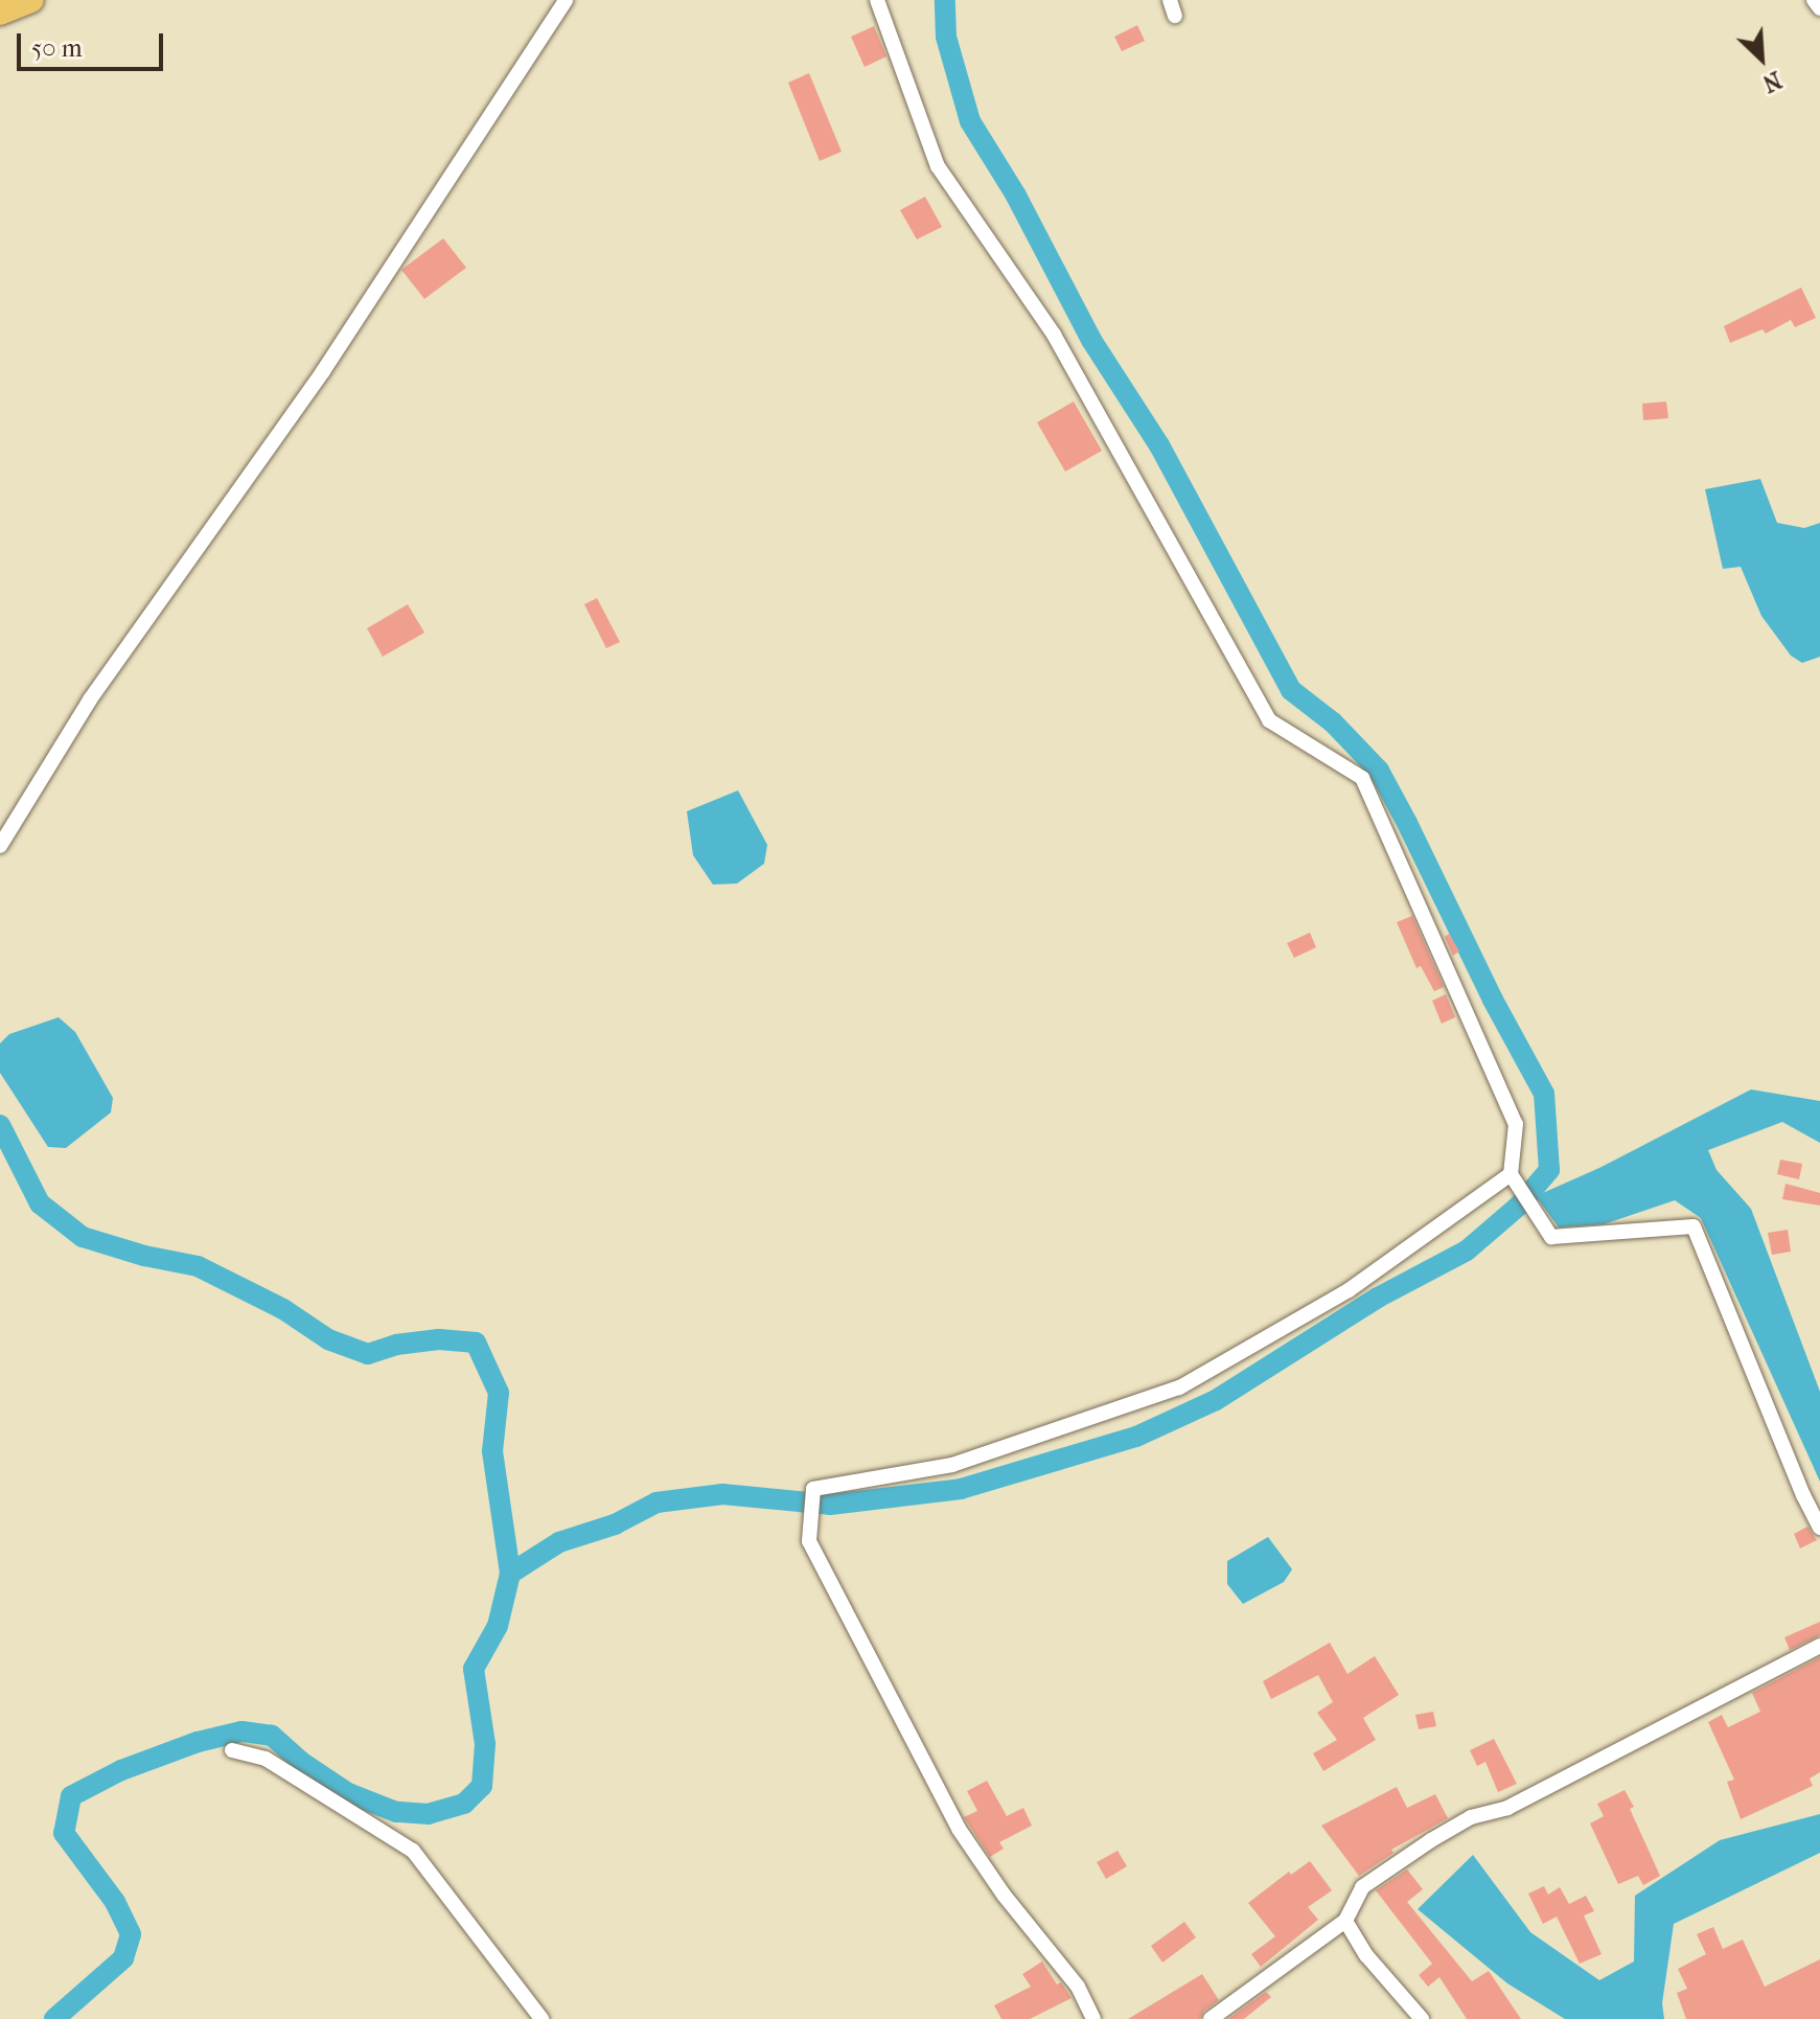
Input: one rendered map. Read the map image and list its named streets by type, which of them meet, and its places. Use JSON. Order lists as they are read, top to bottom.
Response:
{
  "scale_bar": "50 m",
  "north": "bottom right"
}
